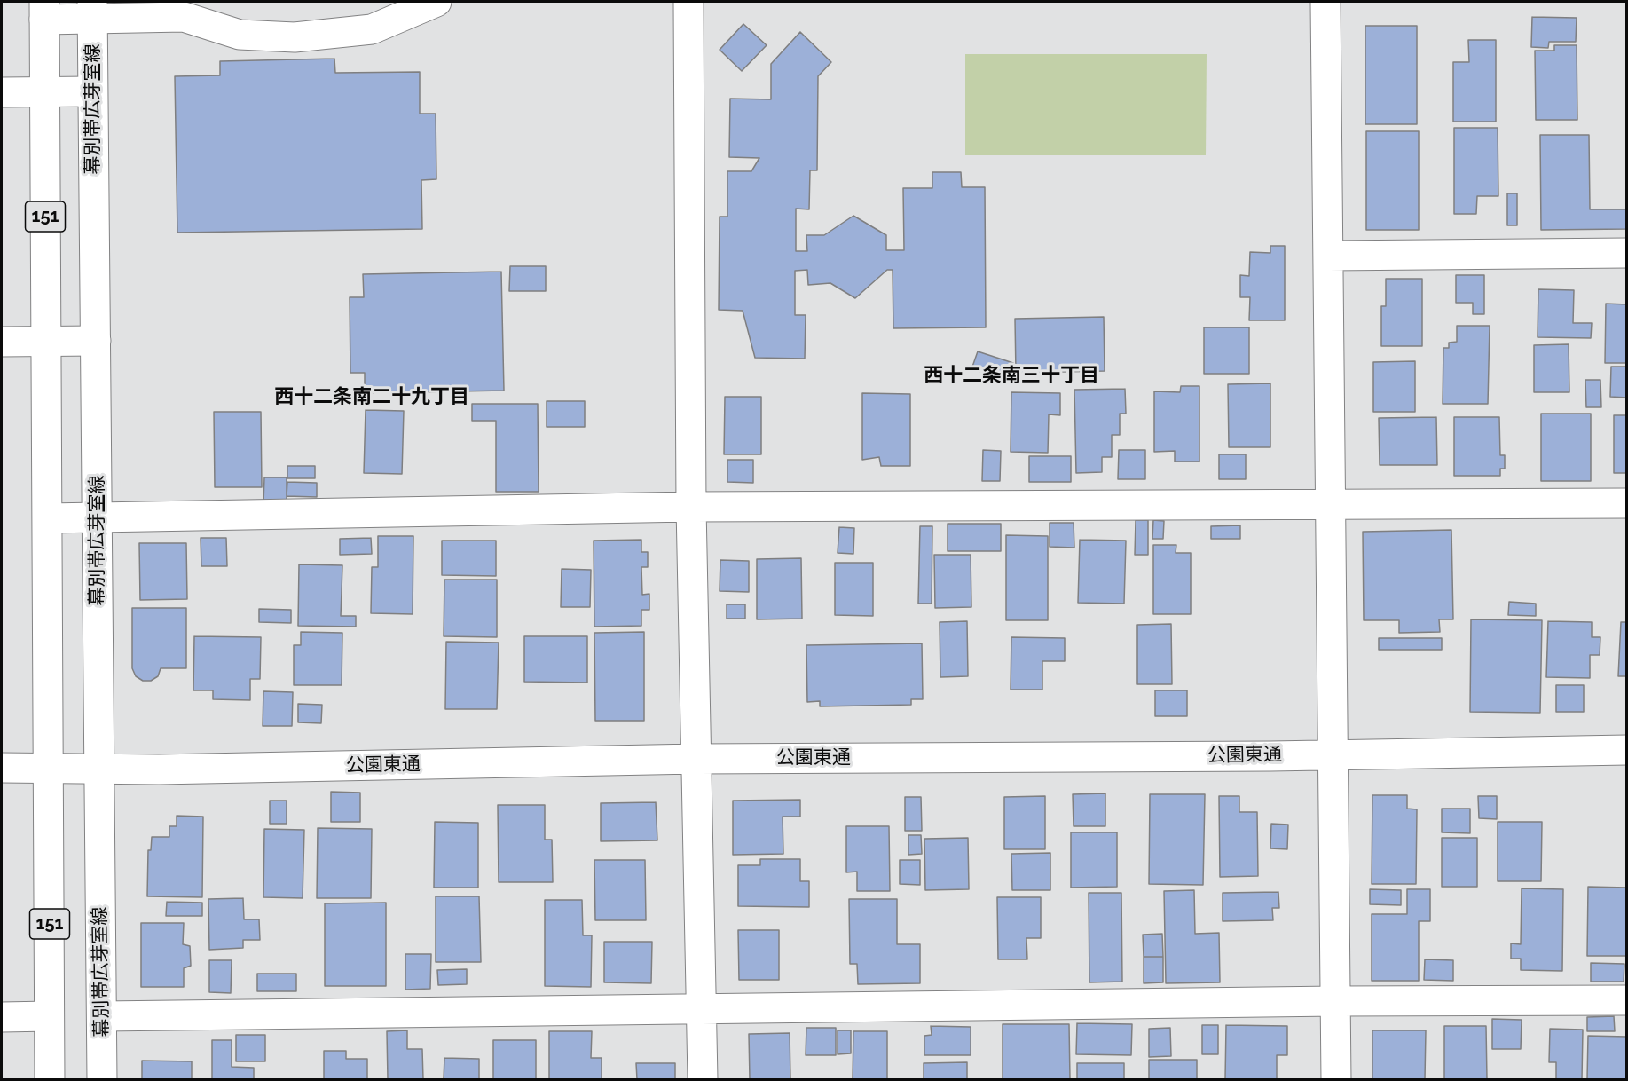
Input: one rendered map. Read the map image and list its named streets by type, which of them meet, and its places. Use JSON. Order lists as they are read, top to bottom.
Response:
{
  "streets": {
    "street": ["幕別帯広芽室線", "151", "公園東通"]
  },
  "crossings": [
    ["幕別帯広芽室線", "公園東通"],
    ["151", "公園東通"]
  ],
  "districts": ["西十二条南三十丁目", "西十二条南二十九丁目"]
}
